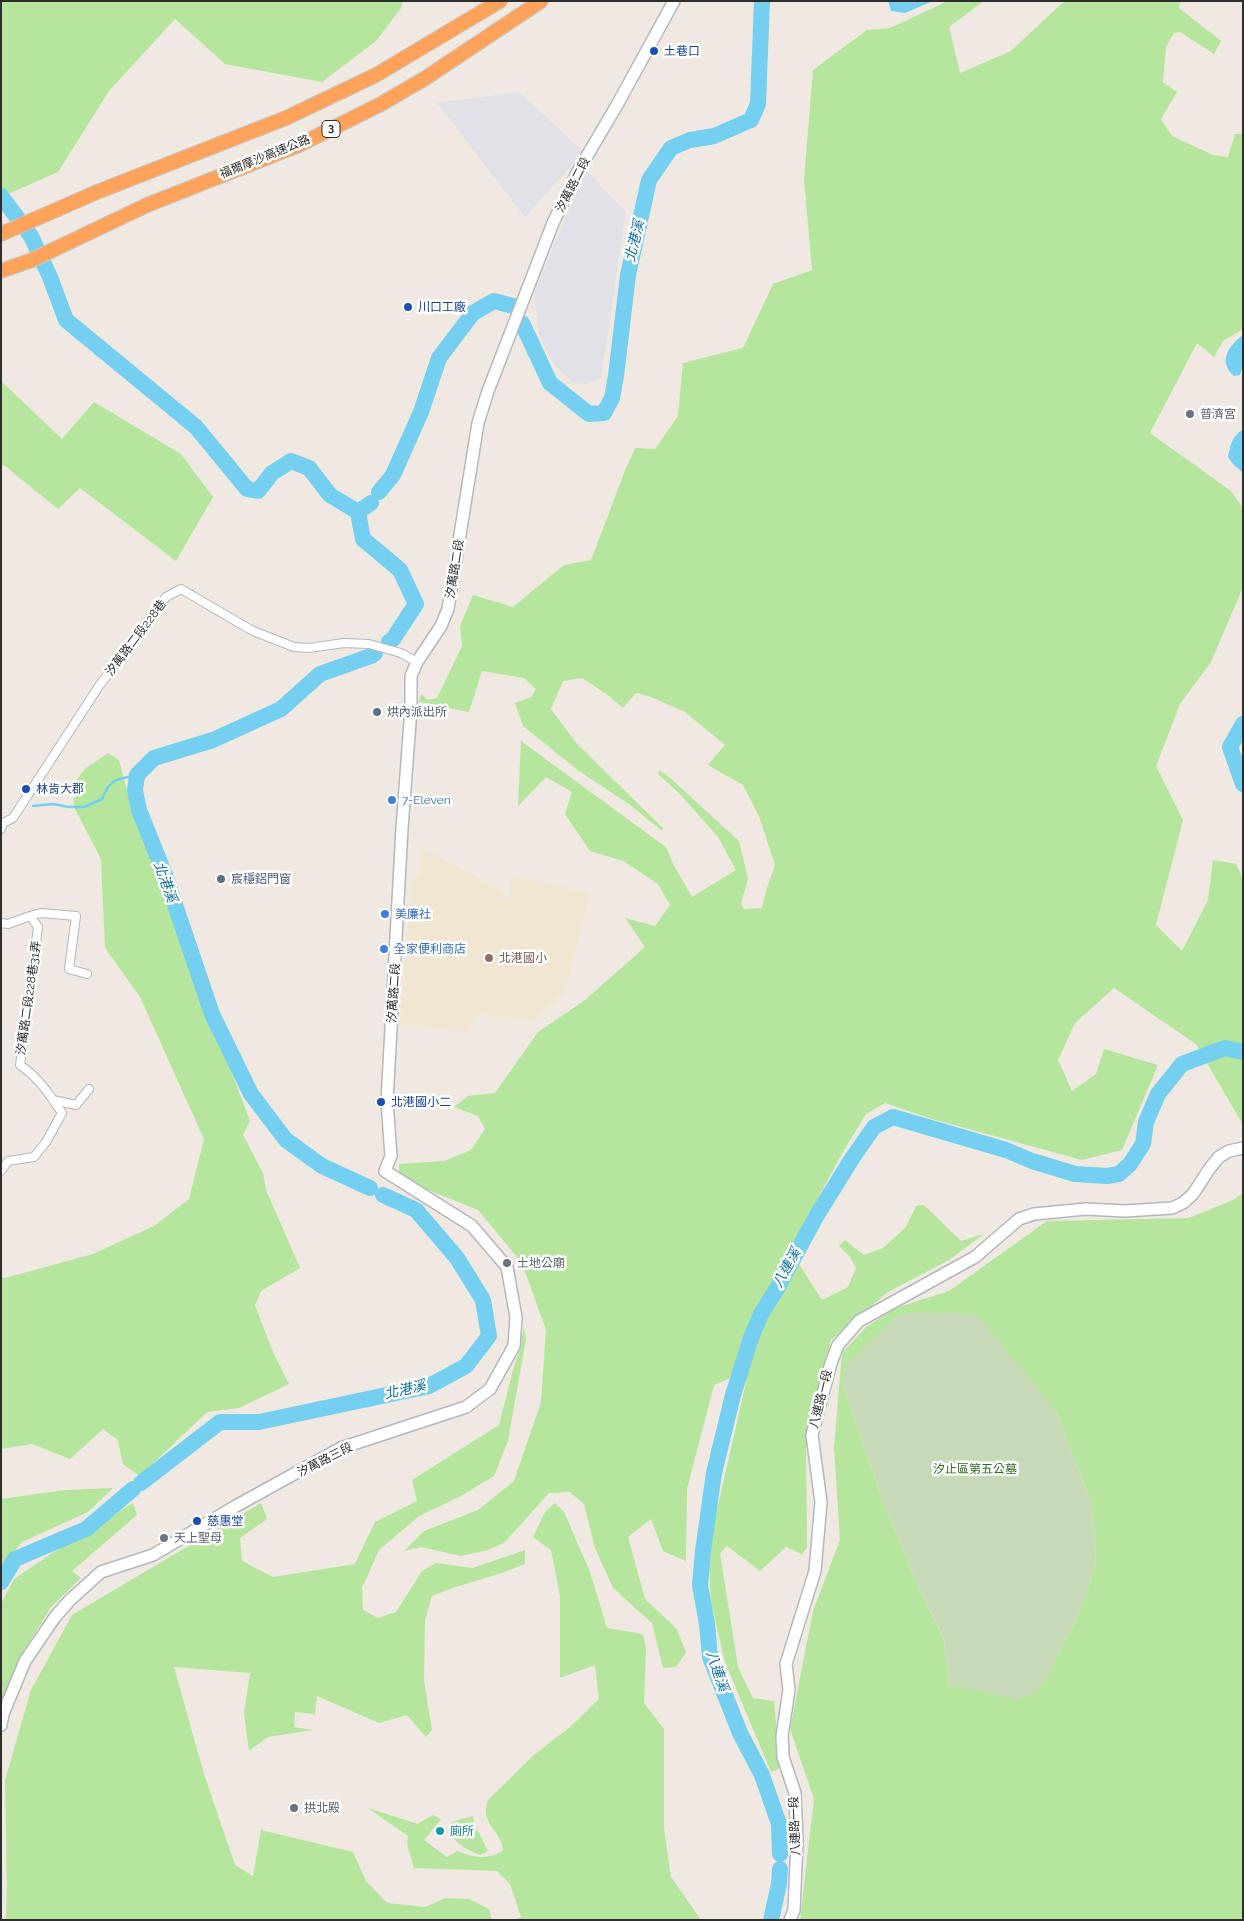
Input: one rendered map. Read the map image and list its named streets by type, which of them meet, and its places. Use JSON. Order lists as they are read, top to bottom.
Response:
{
  "streets": {
    "highway": ["3", "福爾摩沙高速公路"],
    "street": [
      "汐萬路二段",
      "汐萬路二段228巷",
      "汐萬路二段228巷31弄",
      "八連路一段",
      "汐萬路三段"
    ]
  },
  "crossings": [
    ["汐萬路二段", "汐萬路二段228巷"],
    ["汐萬路二段", "汐萬路三段"]
  ],
  "water": ["北港溪", "八連溪"],
  "parks": ["汐止區第五公墓"],
  "places": [
    "土巷口",
    "川口工廠",
    "普濟宮",
    "烘內派出所",
    "林肯大郡",
    "7-Eleven",
    "宸穩鋁門窗",
    "美廉社",
    "全家便利商店",
    "北港國小",
    "北港國小二",
    "土地公廟",
    "慈惠堂",
    "天上聖母",
    "拱北殿",
    "廁所"
  ]
}
